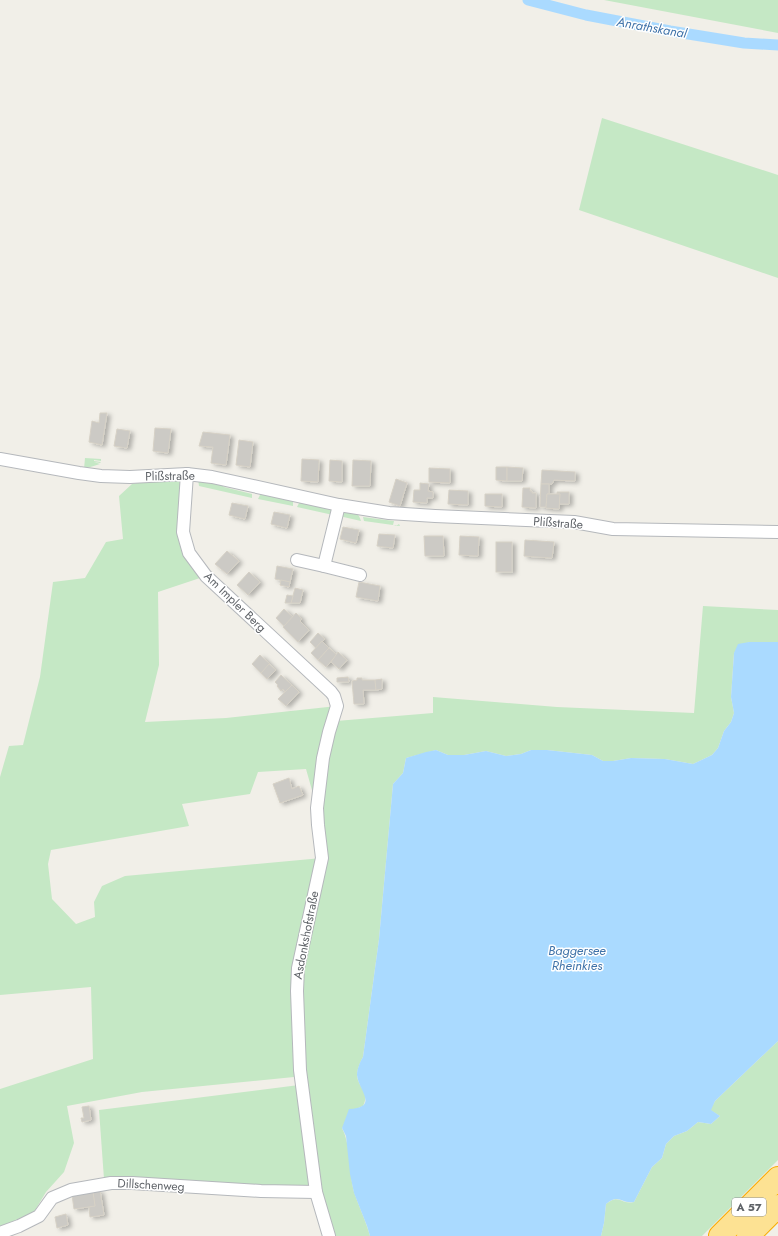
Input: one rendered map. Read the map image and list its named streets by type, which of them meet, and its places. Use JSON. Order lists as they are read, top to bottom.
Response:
{
  "streets": {
    "highway": ["A 57"],
    "street": [
      "Plißstraße",
      "Am Impler Berg",
      "Asdonkshofstraße",
      "Dillschenweg"
    ]
  },
  "crossings": [
    ["Plißstraße", "Am Impler Berg"],
    ["Am Impler Berg", "Asdonkshofstraße"],
    ["Asdonkshofstraße", "Dillschenweg"]
  ],
  "water": ["Anrathskanal", "Baggersee Rheinkies"]
}
